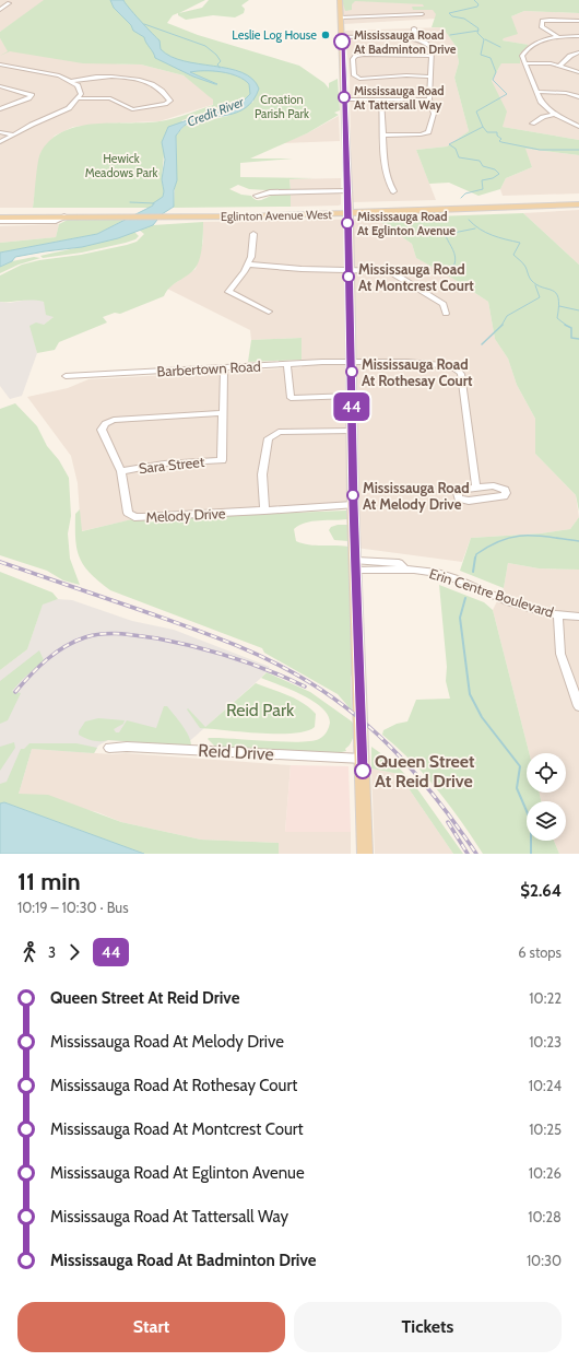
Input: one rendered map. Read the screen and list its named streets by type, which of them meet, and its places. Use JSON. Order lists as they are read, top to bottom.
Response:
{
  "streets": {
    "main road": ["Eglinton Avenue West"],
    "street": [
      "Barbertown Road",
      "Sara Street",
      "Melody Drive",
      "Erin Centre Boulevard",
      "Reid Drive"
    ]
  },
  "crossings": [
    ["Sara Street", "Melody Drive"]
  ],
  "water": ["Credit River"],
  "parks": ["Croation Parish Park", "Hewick Meadows Park", "Reid Park"],
  "places": [
    "Leslie Log House",
    "Mississauga Road At Badminton Drive",
    "Mississauga Road At Tattersall Way",
    "Mississauga Road At Eglinton Avenue",
    "Mississauga Road At Montcrest Court",
    "Mississauga Road At Rothesay Court",
    "Mississauga Road At Melody Drive",
    "Queen Street At Reid Drive"
  ],
  "lines": ["bus line 44"],
  "page": {
    "on_map": "44",
    "heading": ["11 min", "10:19 – 10:30 · Bus", "$2.64"],
    "legs": ["3", "44", "6 stops"],
    "list": [
      {
        "name": "Queen Street At Reid Drive",
        "value": "10:22"
      },
      {
        "name": "Mississauga Road At Melody Drive",
        "value": "10:23"
      },
      {
        "name": "Mississauga Road At Rothesay Court",
        "value": "10:24"
      },
      {
        "name": "Mississauga Road At Montcrest Court",
        "value": "10:25"
      },
      {
        "name": "Mississauga Road At Eglinton Avenue",
        "value": "10:26"
      },
      {
        "name": "Mississauga Road At Tattersall Way",
        "value": "10:28"
      },
      {
        "name": "Mississauga Road At Badminton Drive",
        "value": "10:30"
      }
    ],
    "buttons": ["Start", "Tickets"]
  }
}
